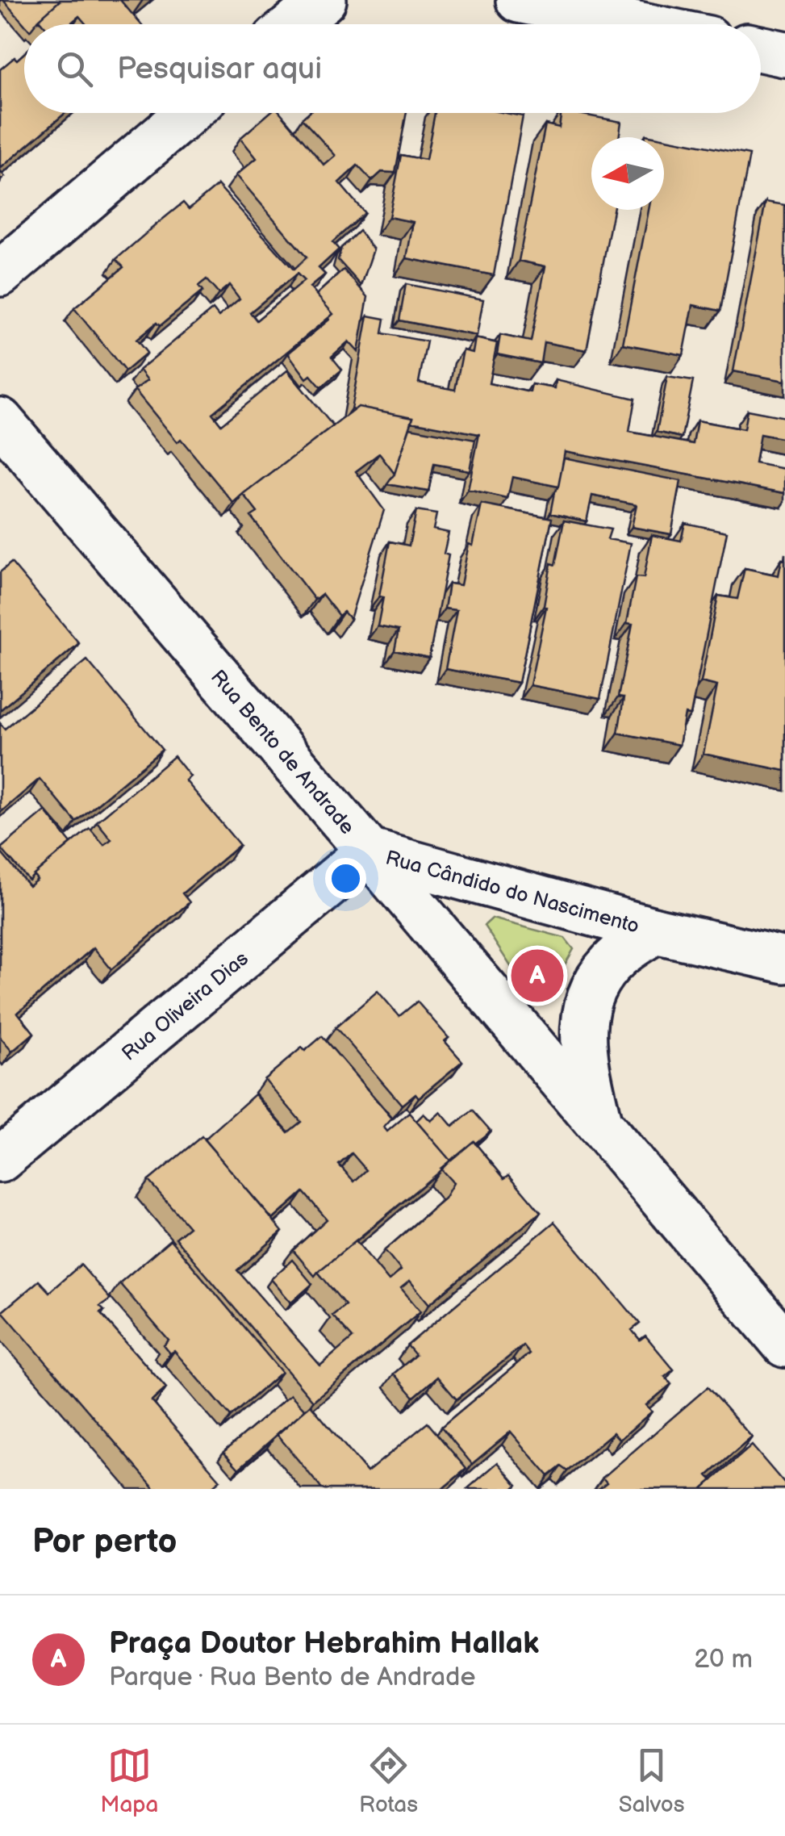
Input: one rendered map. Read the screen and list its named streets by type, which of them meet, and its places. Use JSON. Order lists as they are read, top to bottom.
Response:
{
  "streets": {
    "street": ["Rua Bento de Andrade", "Rua Cândido do Nascimento", "Rua Oliveira Dias"]
  },
  "crossings": [
    ["Rua Bento de Andrade", "Rua Cândido do Nascimento"],
    ["Rua Bento de Andrade", "Rua Oliveira Dias"],
    ["Rua Cândido do Nascimento", "Rua Oliveira Dias"]
  ],
  "north": "left",
  "page": {
    "search": "Pesquisar aqui",
    "pins": "A",
    "heading": "Por perto",
    "list": [
      {
        "mark": "A",
        "name": "Praça Doutor Hebrahim Hallak",
        "note": "Parque · Rua Bento de Andrade",
        "value": "20 m"
      }
    ],
    "nav": ["Mapa", "Rotas", "Salvos"]
  }
}
